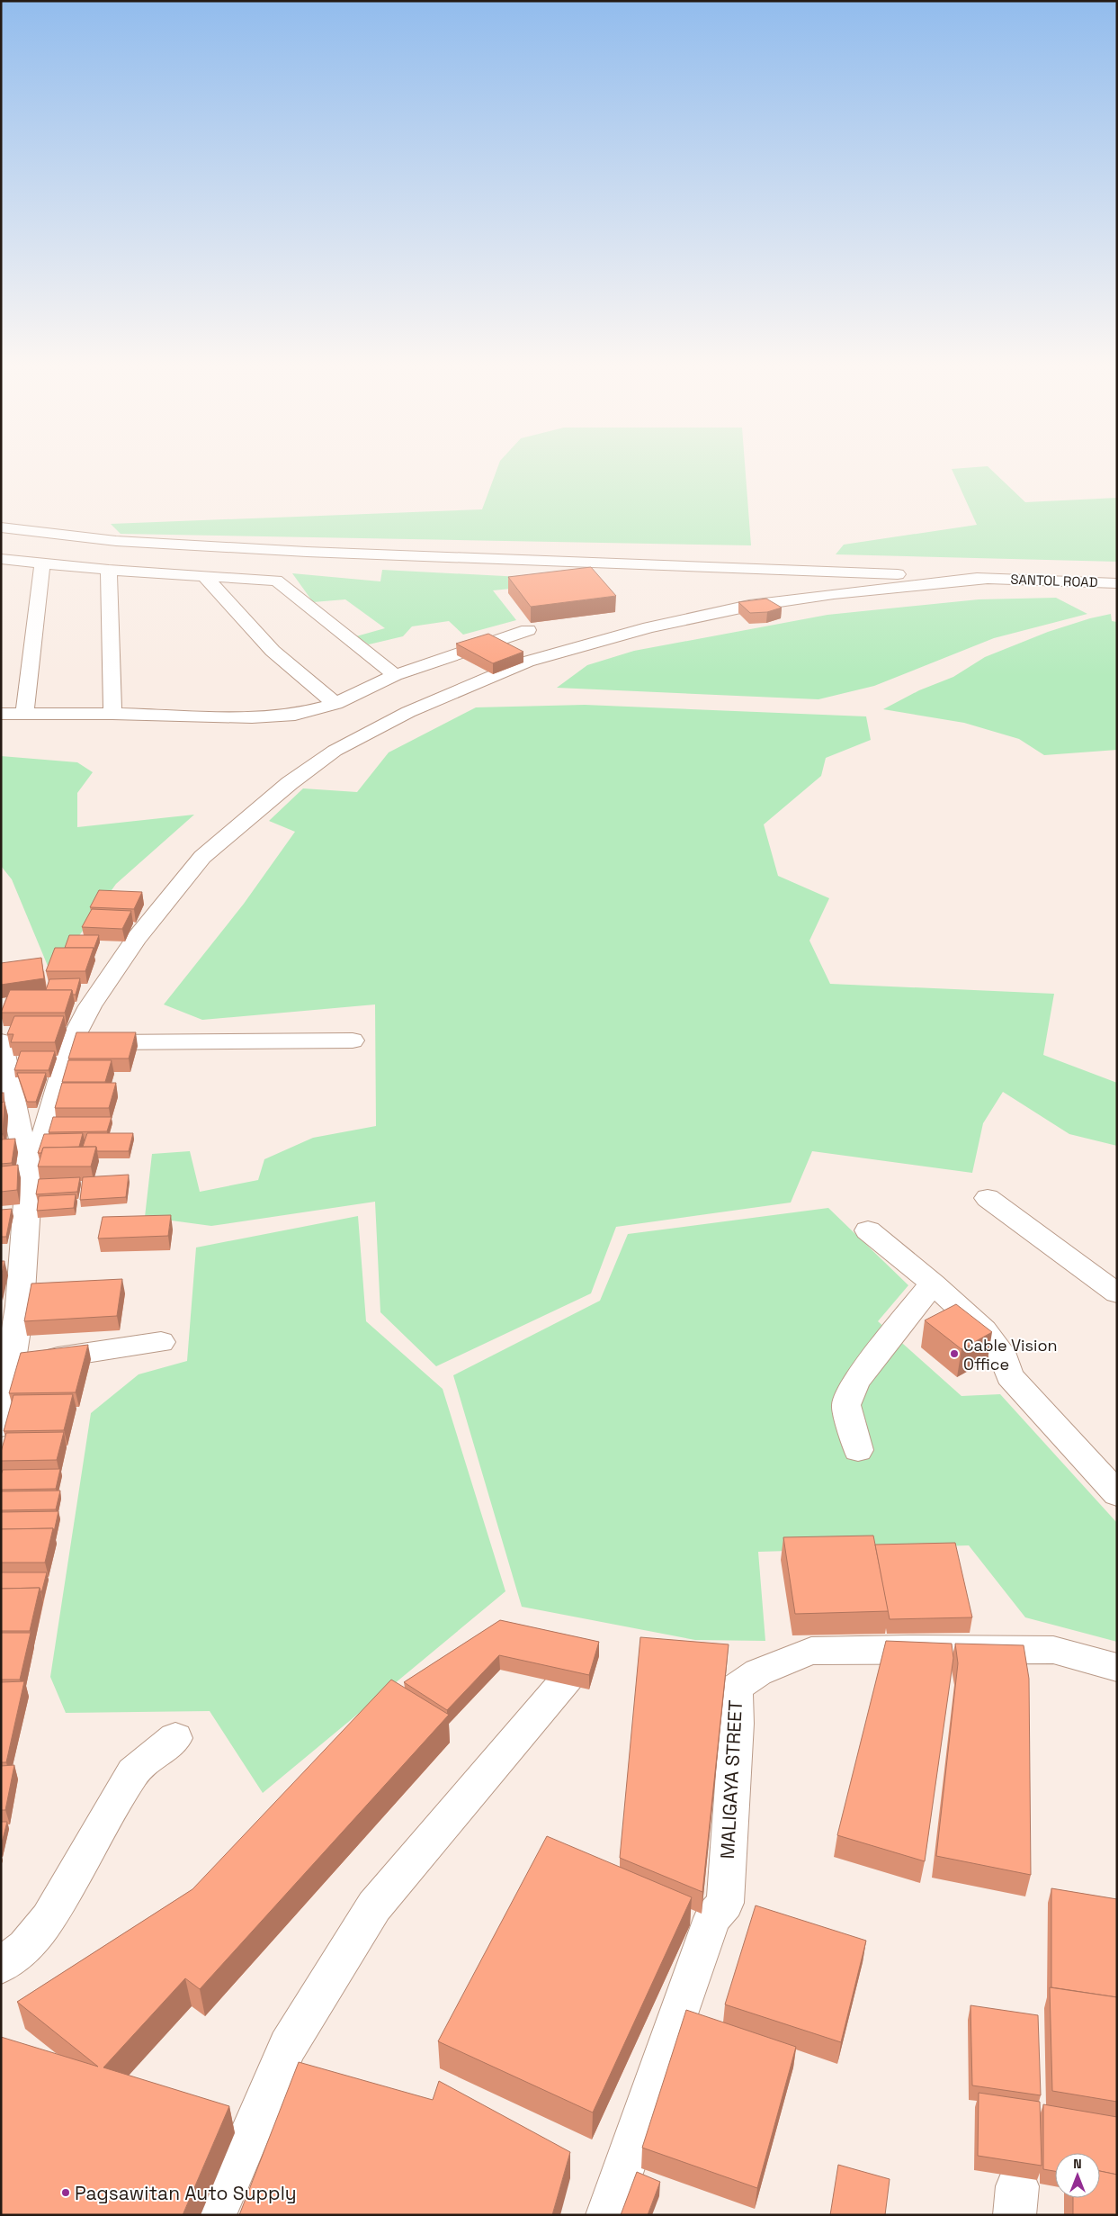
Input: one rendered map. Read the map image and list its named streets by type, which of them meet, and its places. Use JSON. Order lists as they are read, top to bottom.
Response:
{
  "streets": {
    "street": ["SANTOL ROAD", "MALIGAYA STREET"]
  },
  "places": ["Cable Vision Office", "Pagsawitan Auto Supply"],
  "north": "top"
}
